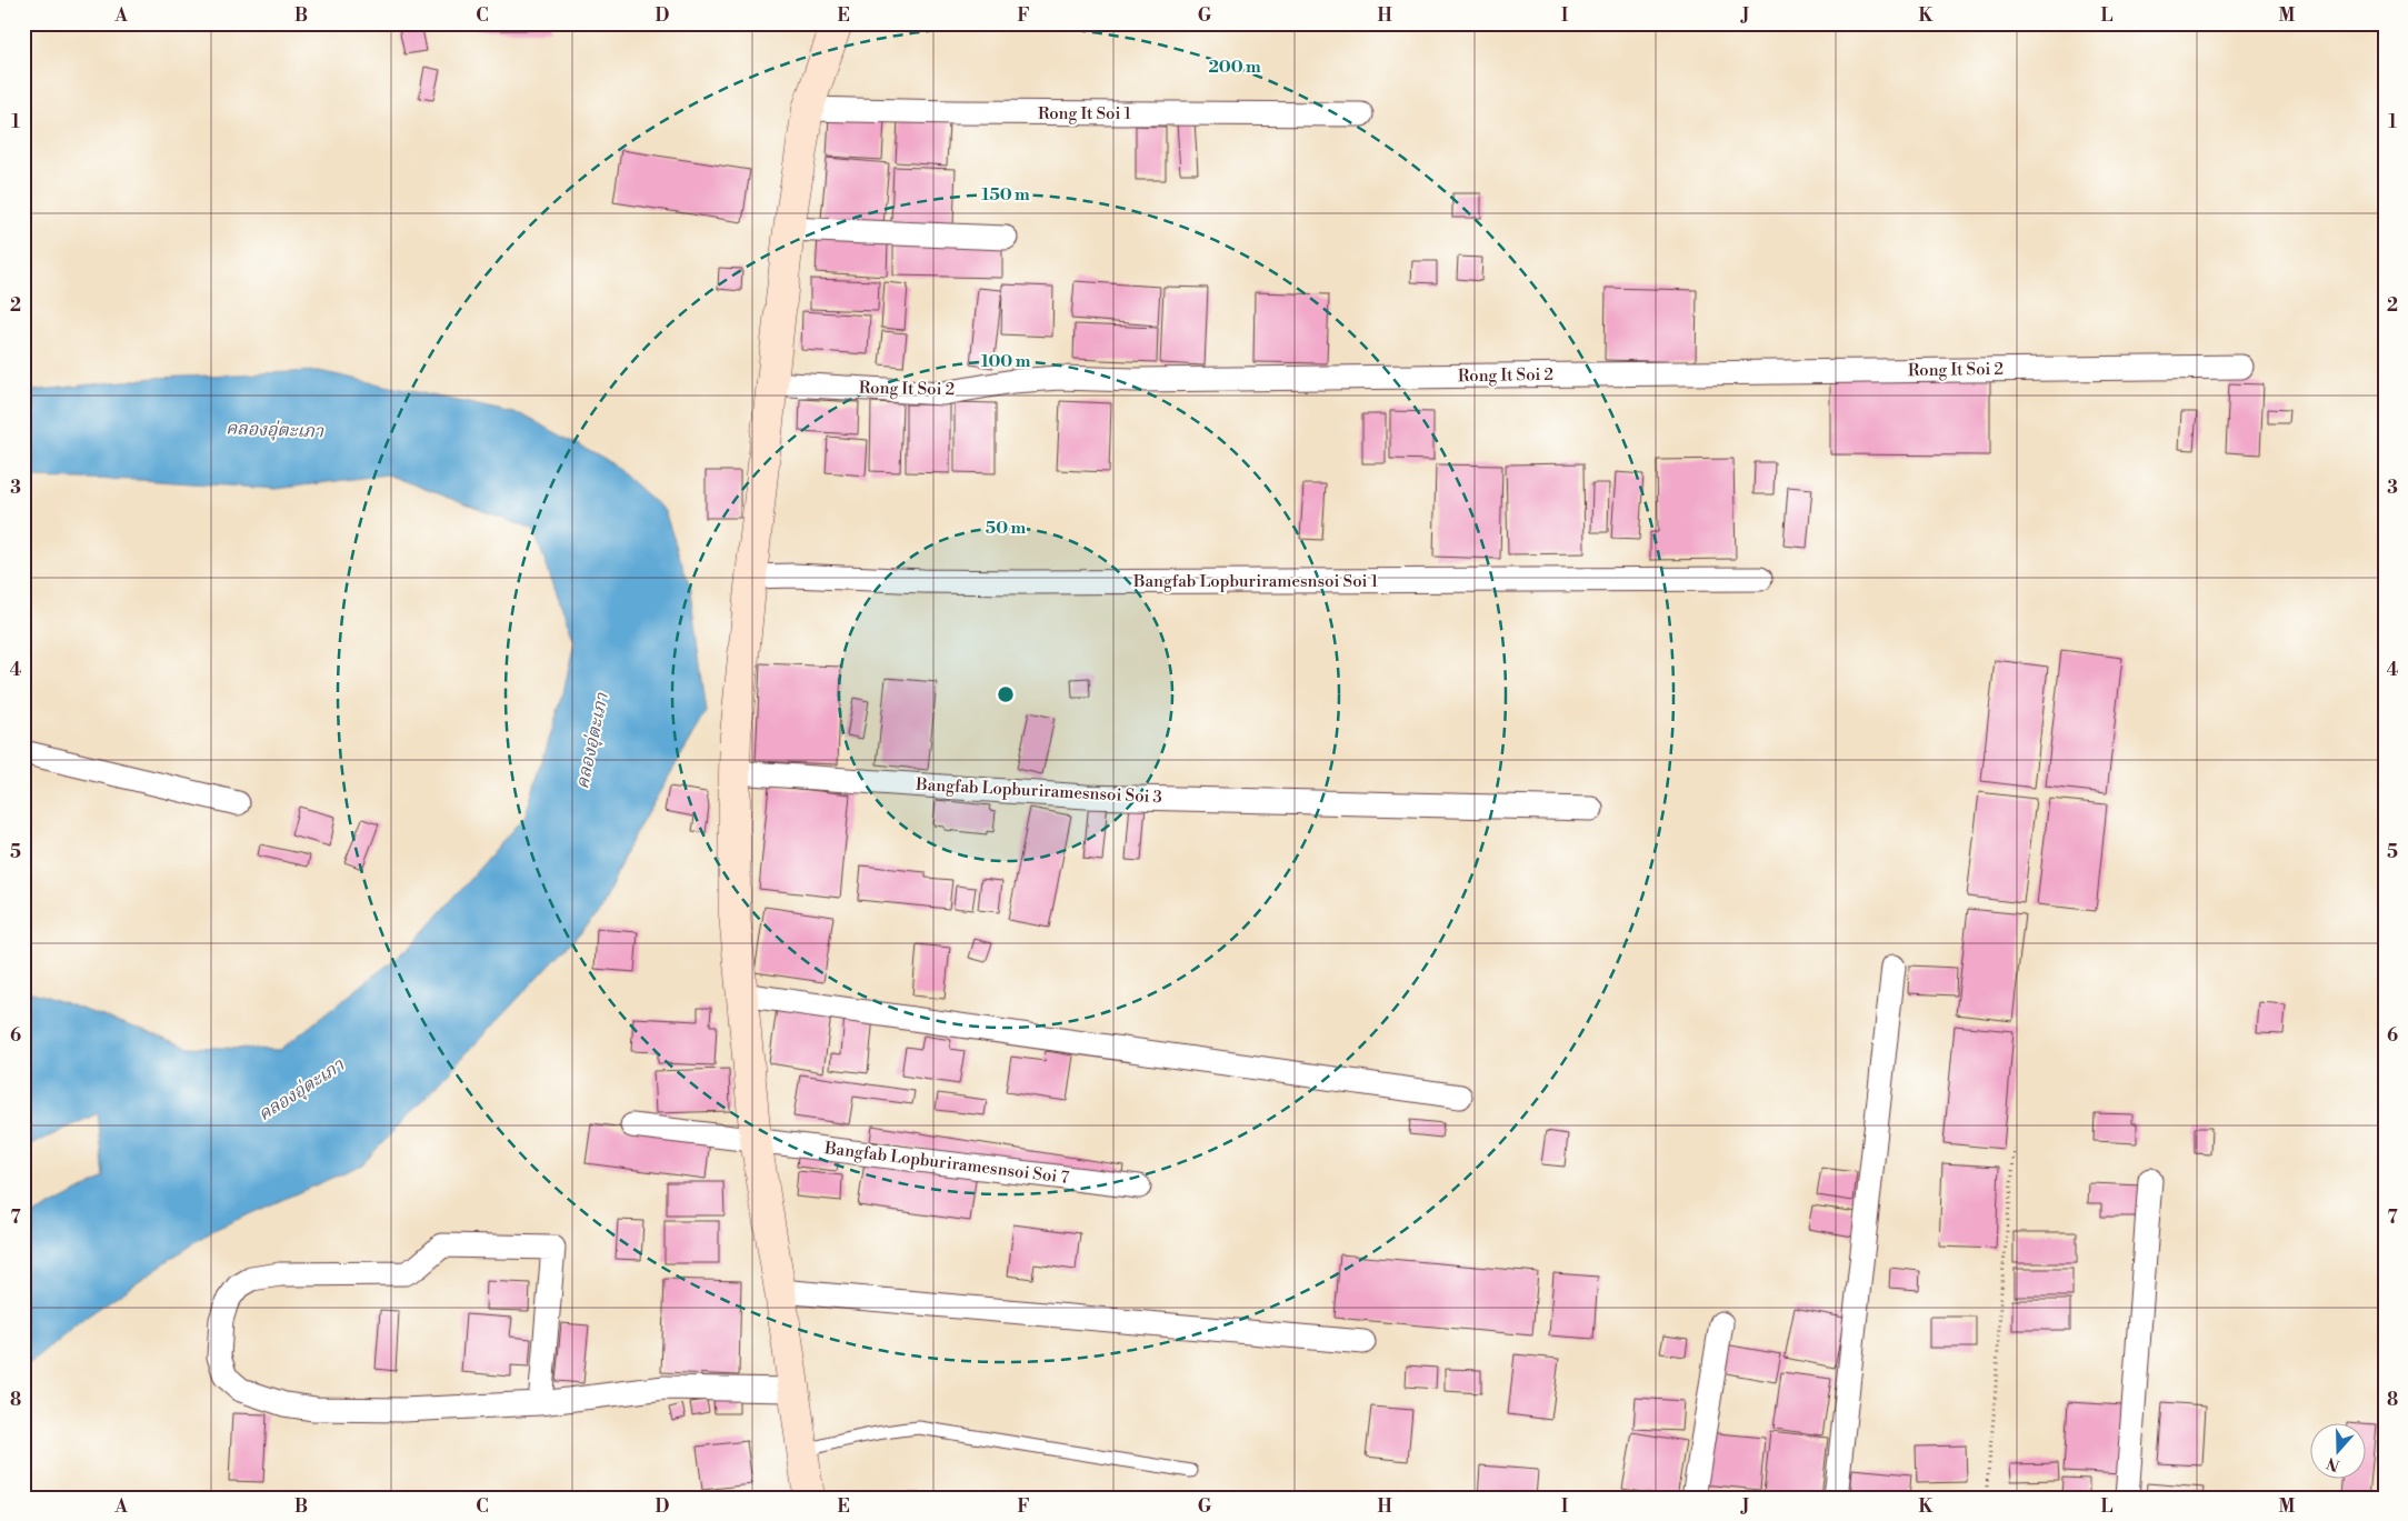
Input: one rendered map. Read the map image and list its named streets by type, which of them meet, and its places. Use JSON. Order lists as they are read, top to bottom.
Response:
{
  "streets": {
    "street": [
      "Rong It Soi 1",
      "Rong It Soi 2",
      "Bangfab Lopburiramesnsoi Soi 1",
      "Bangfab Lopburiramesnsoi Soi 3",
      "Bangfab Lopburiramesnsoi Soi 7"
    ]
  },
  "water": ["คลองอุ่ตะเภา"],
  "north": "bottom",
  "grid": {
    "columns": [
      "A",
      "B",
      "C",
      "D",
      "E",
      "F",
      "G",
      "H",
      "I",
      "J",
      "K",
      "L",
      "M"
    ],
    "rows": [
      "1",
      "2",
      "3",
      "4",
      "5",
      "6",
      "7",
      "8"
    ]
  },
  "rings": [
    "200 m",
    "150 m",
    "100 m",
    "50 m"
  ]
}
